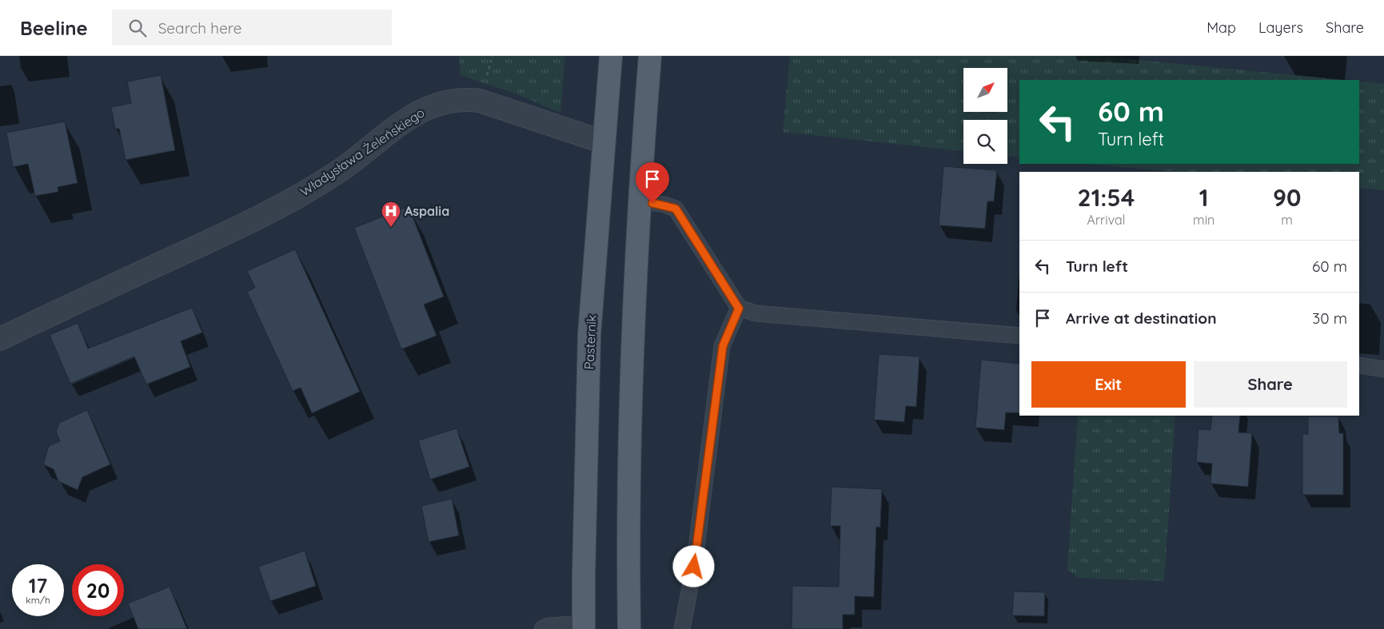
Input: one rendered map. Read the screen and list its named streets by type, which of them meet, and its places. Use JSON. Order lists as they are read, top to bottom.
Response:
{
  "streets": {
    "main road": ["Pasternik"],
    "street": ["Władysława Żeleńskiego"]
  },
  "crossings": [
    ["Władysława Żeleńskiego", "Pasternik"]
  ],
  "places": {
    "hospital": ["Aspalia"]
  },
  "north": "top right",
  "page": {
    "header": "Beeline",
    "search": "Search here",
    "nav": ["Map", "Layers", "Share"],
    "turn": ["60 m", "Turn left"],
    "eta": [
      "21:54",
      "Arrival",
      "1",
      "min",
      "90",
      "m"
    ],
    "list": [
      {
        "name": "Turn left",
        "value": "60 m"
      },
      {
        "name": "Arrive at destination",
        "value": "30 m"
      }
    ],
    "buttons": ["Exit", "Share"],
    "speed": "17 km/h",
    "limit": "20"
  }
}
